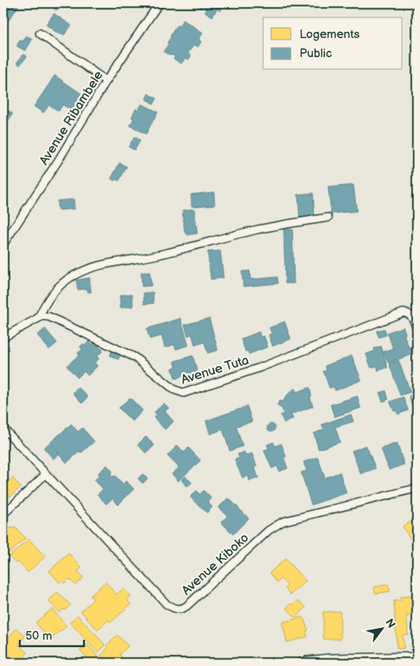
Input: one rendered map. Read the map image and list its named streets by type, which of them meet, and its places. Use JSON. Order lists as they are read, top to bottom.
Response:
{
  "streets": {
    "street": ["Avenue Ribambele", "Avenue Tuta", "Avenue Kiboko"]
  },
  "legend": ["Logements", "Public"],
  "scale_bar": "50 m",
  "north": "top right"
}
